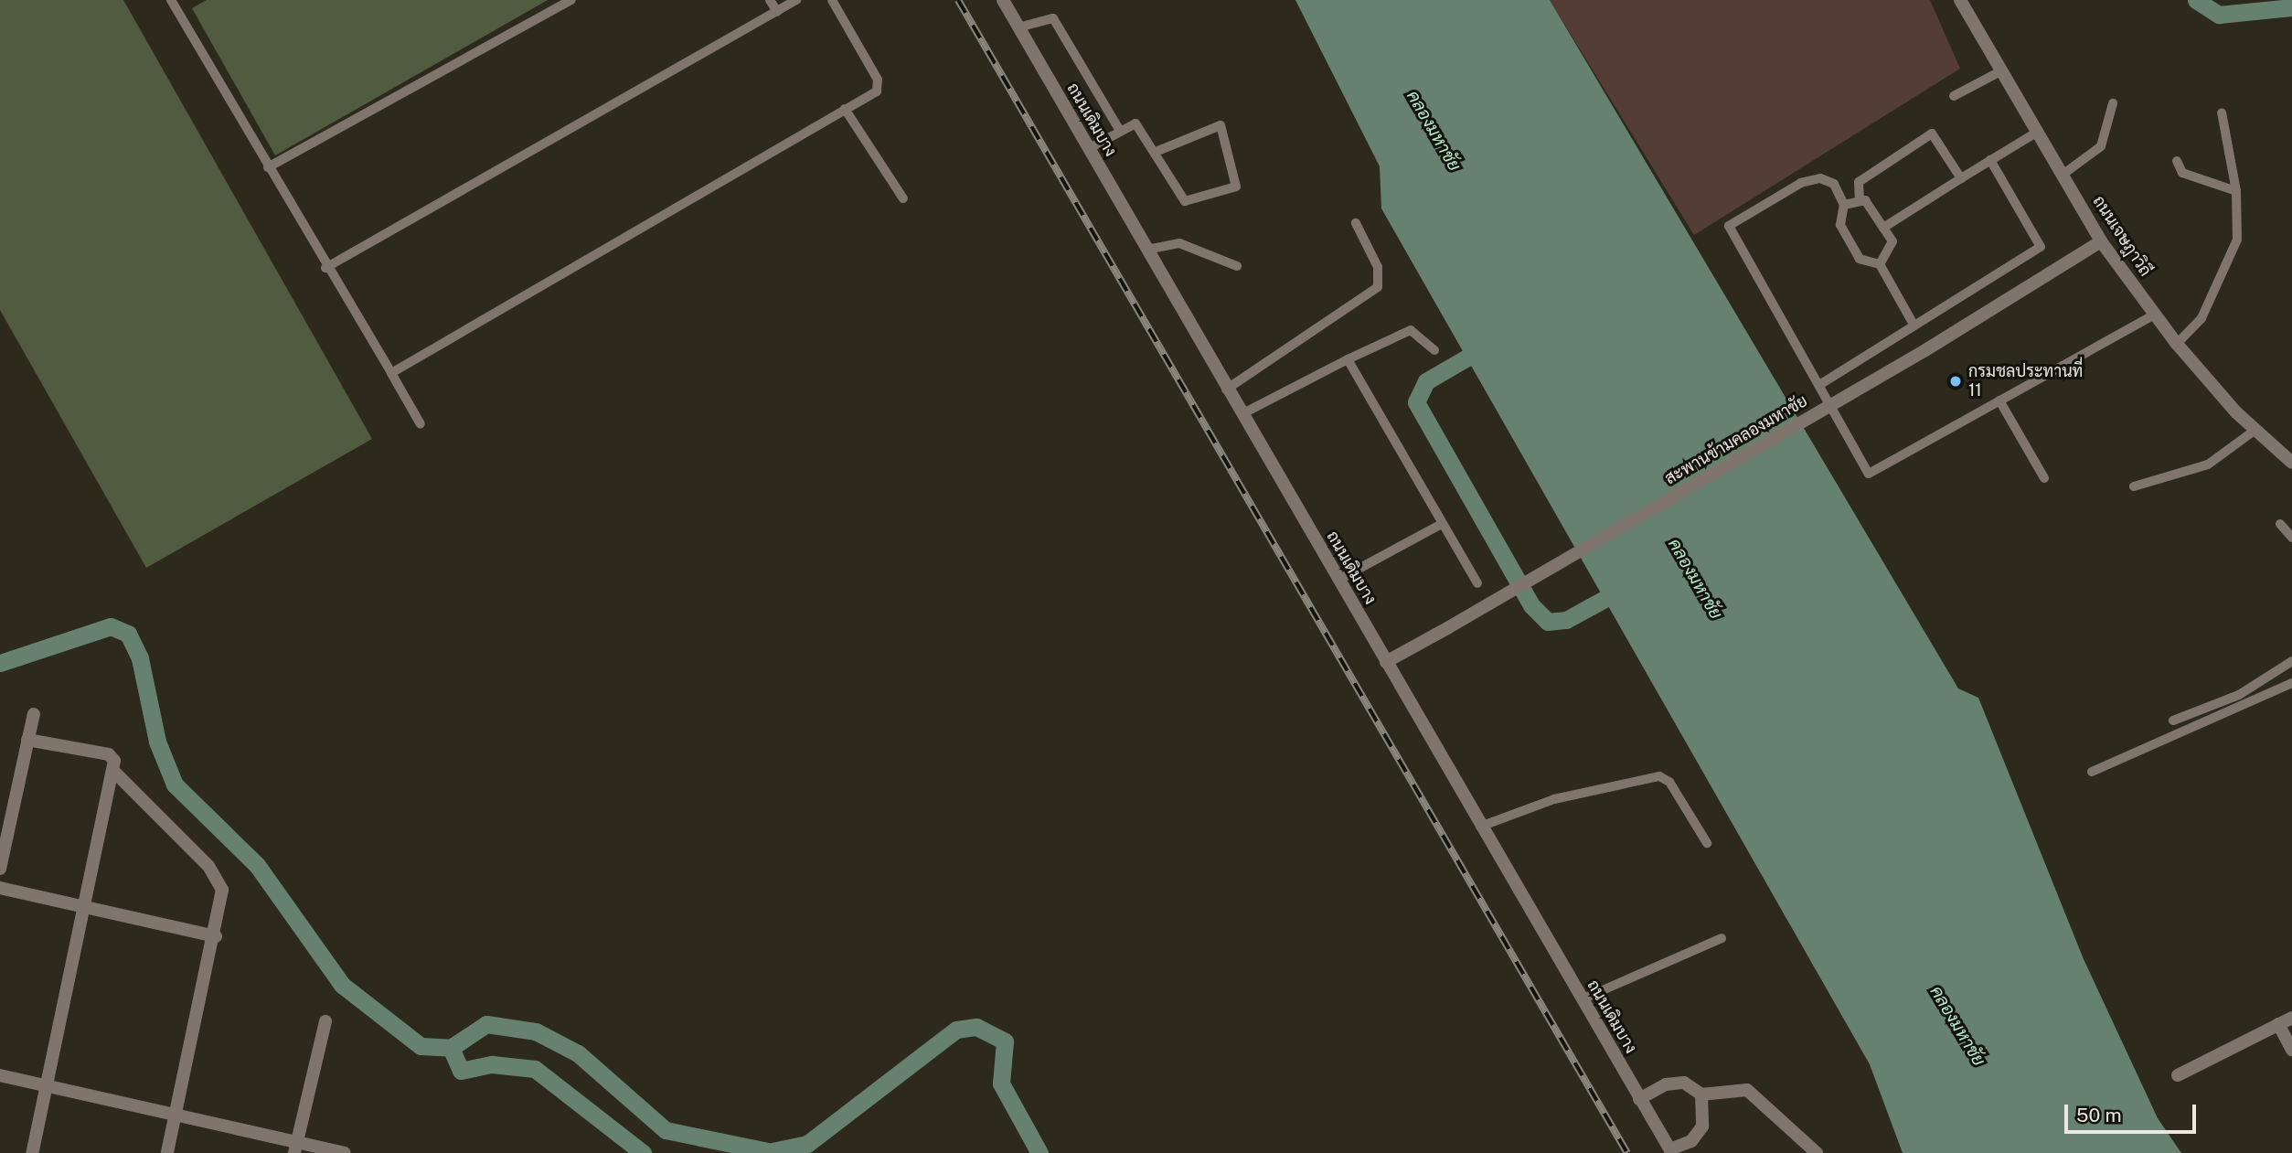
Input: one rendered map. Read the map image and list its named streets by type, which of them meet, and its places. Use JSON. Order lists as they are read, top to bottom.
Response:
{
  "streets": {
    "street": ["ถนนเดิมบาง", "ถนนเจษฎาวิถี", "สะพานข้ามคลองมหาชัย"]
  },
  "crossings": [
    ["ถนนเดิมบาง", "สะพานข้ามคลองมหาชัย"],
    ["ถนนเจษฎาวิถี", "สะพานข้ามคลองมหาชัย"]
  ],
  "water": ["คลองมหาชัย"],
  "places": ["กรมชลประทานที่ 11"],
  "scale_bar": "50 m"
}
